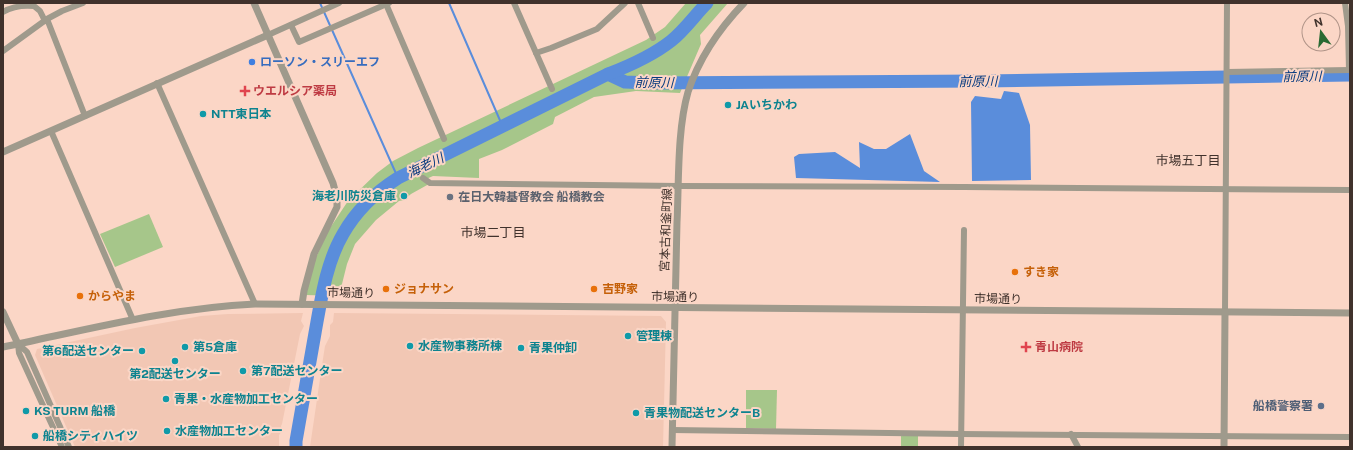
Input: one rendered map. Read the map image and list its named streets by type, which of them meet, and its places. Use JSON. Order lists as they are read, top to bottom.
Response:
{
  "streets": {
    "street": ["宮本古和釜町線", "市場通り"]
  },
  "crossings": [
    ["宮本古和釜町線", "市場通り"]
  ],
  "districts": ["市場五丁目", "市場二丁目"],
  "water": ["前原川", "海老川"],
  "places": {
    "other": [
      "ローソン・スリーエフ",
      "JAいちかわ",
      "NTT東日本",
      "海老川防災倉庫",
      "在日大韓基督教会 船橋教会",
      "すき家",
      "ジョナサン",
      "吉野家",
      "からやま",
      "管理棟",
      "水産物事務所棟",
      "第5倉庫",
      "青果仲卸",
      "第6配送センター",
      "第2配送センター",
      "第7配送センター",
      "青果・水産物加工センター",
      "船橋警察署",
      "KS TURM 船橋",
      "青果物配送センターB",
      "水産物加工センター",
      "船橋シティハイツ"
    ],
    "health": ["ウエルシア薬局", "青山病院"]
  },
  "north": "top"
}
